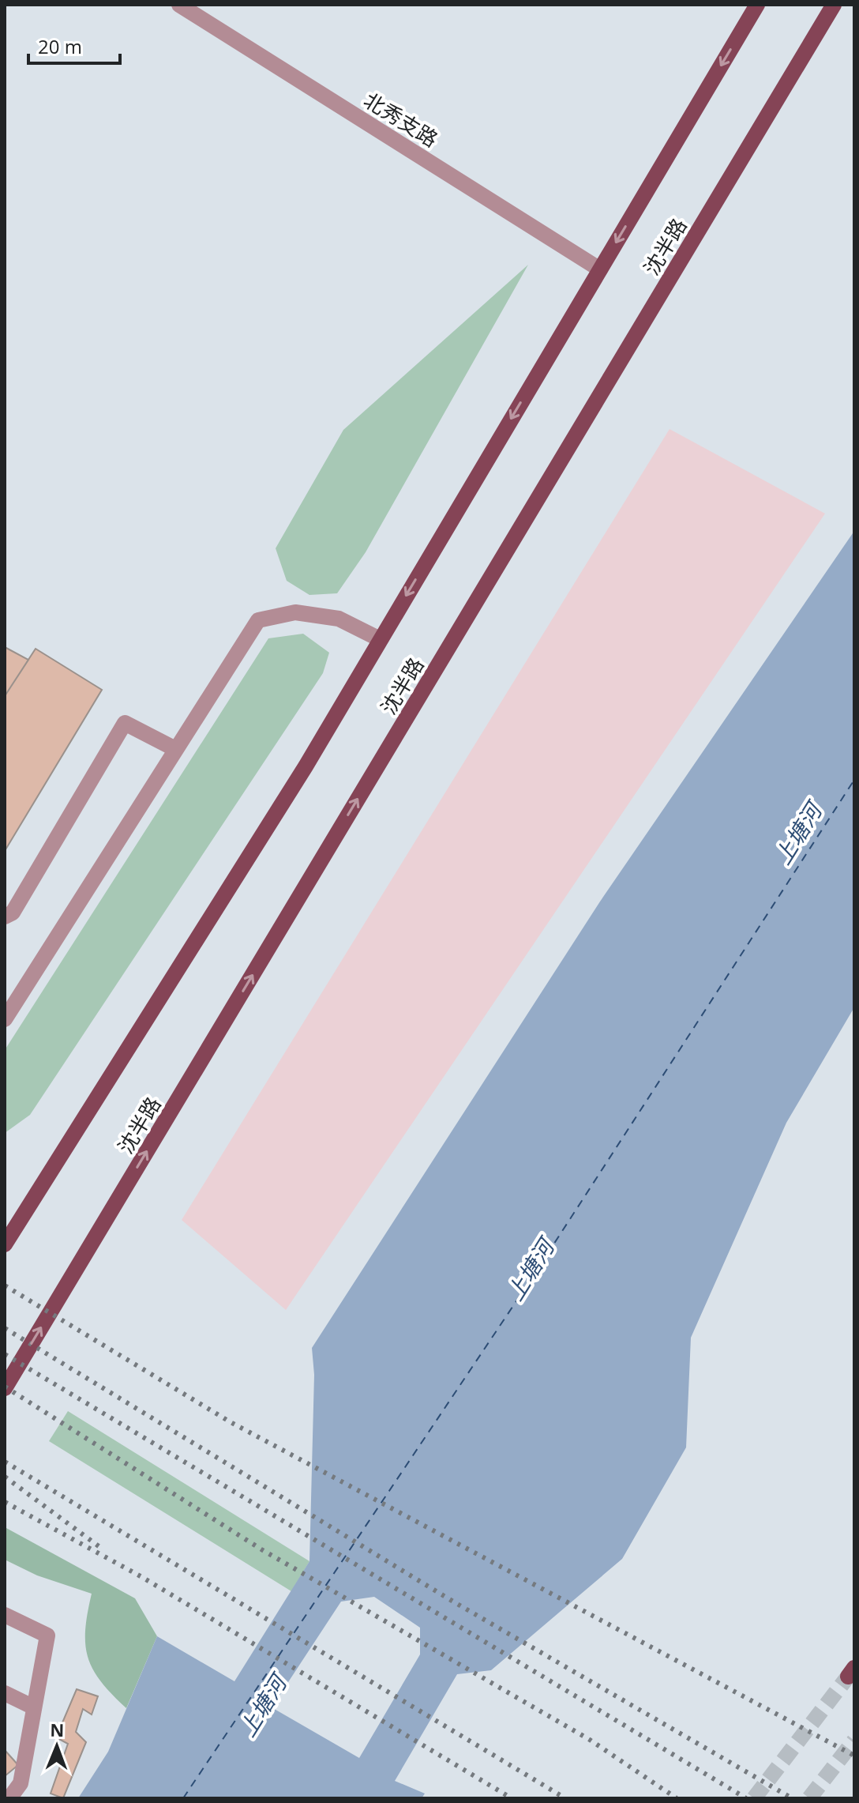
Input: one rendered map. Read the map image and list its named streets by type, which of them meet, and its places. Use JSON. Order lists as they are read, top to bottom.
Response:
{
  "streets": {
    "main road": ["沈半路"],
    "street": ["北秀支路"]
  },
  "crossings": [
    ["北秀支路", "沈半路"]
  ],
  "water": ["上塘河"],
  "scale_bar": "20 m",
  "north": "top"
}
